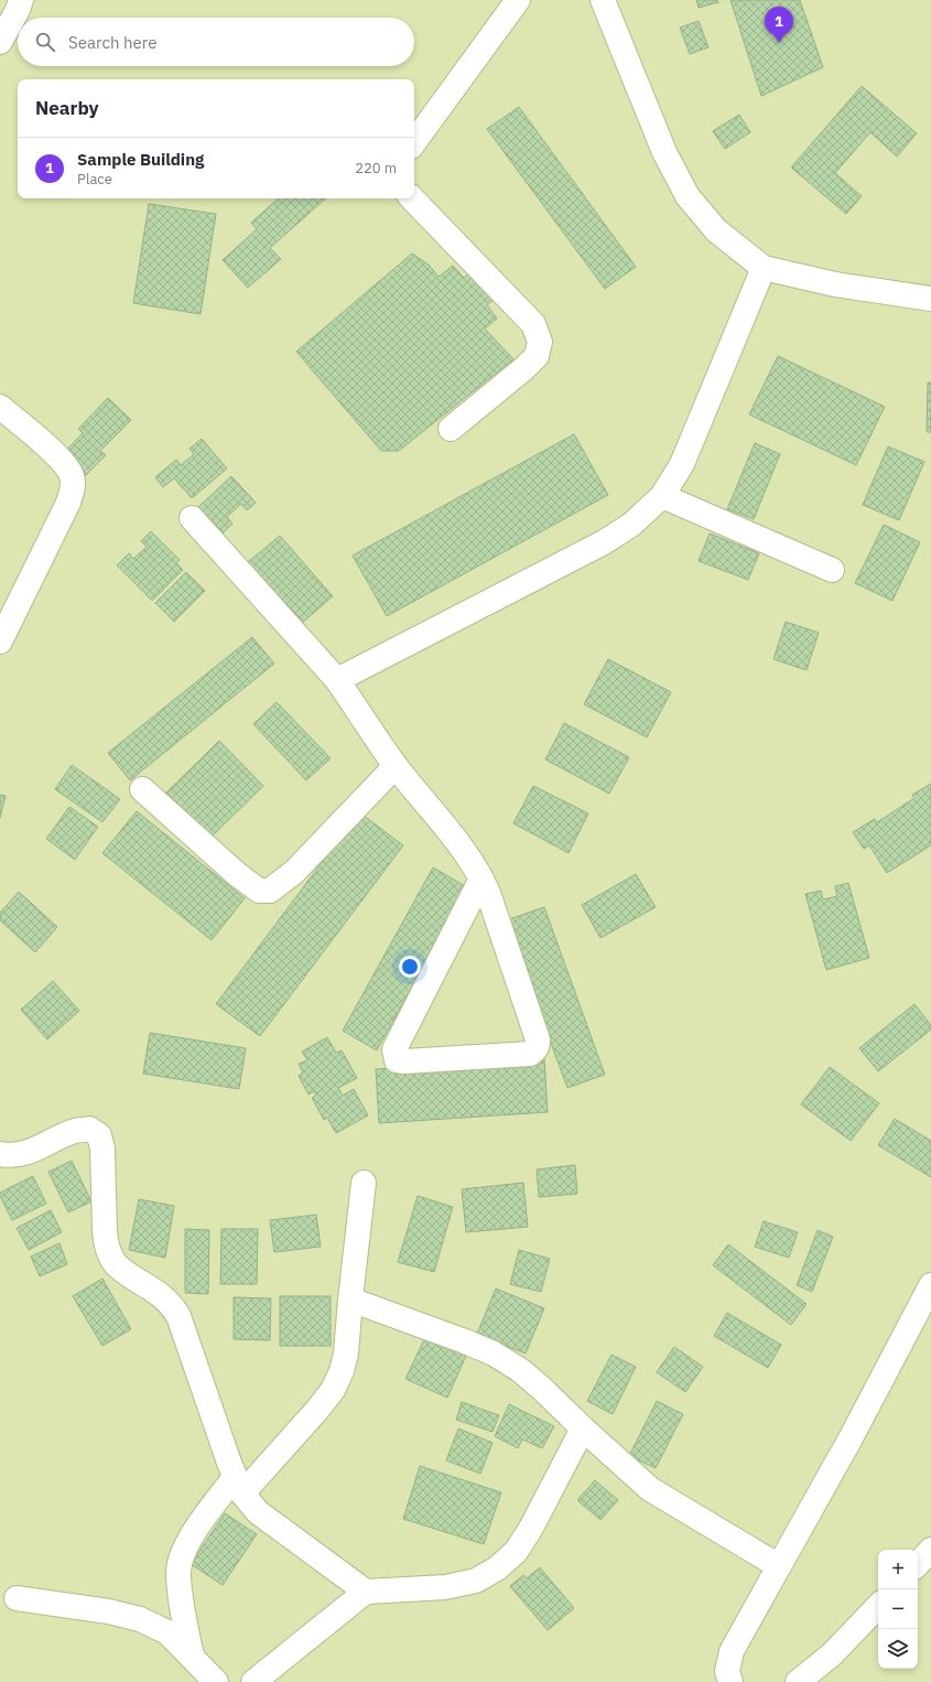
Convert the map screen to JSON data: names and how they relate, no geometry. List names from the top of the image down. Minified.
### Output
{"page":{"pins":"1","search":"Search here","heading":"Nearby","list":[{"mark":"1","name":"Sample Building","note":"Place","value":"220 m"}],"map_buttons":["+","−"]}}
